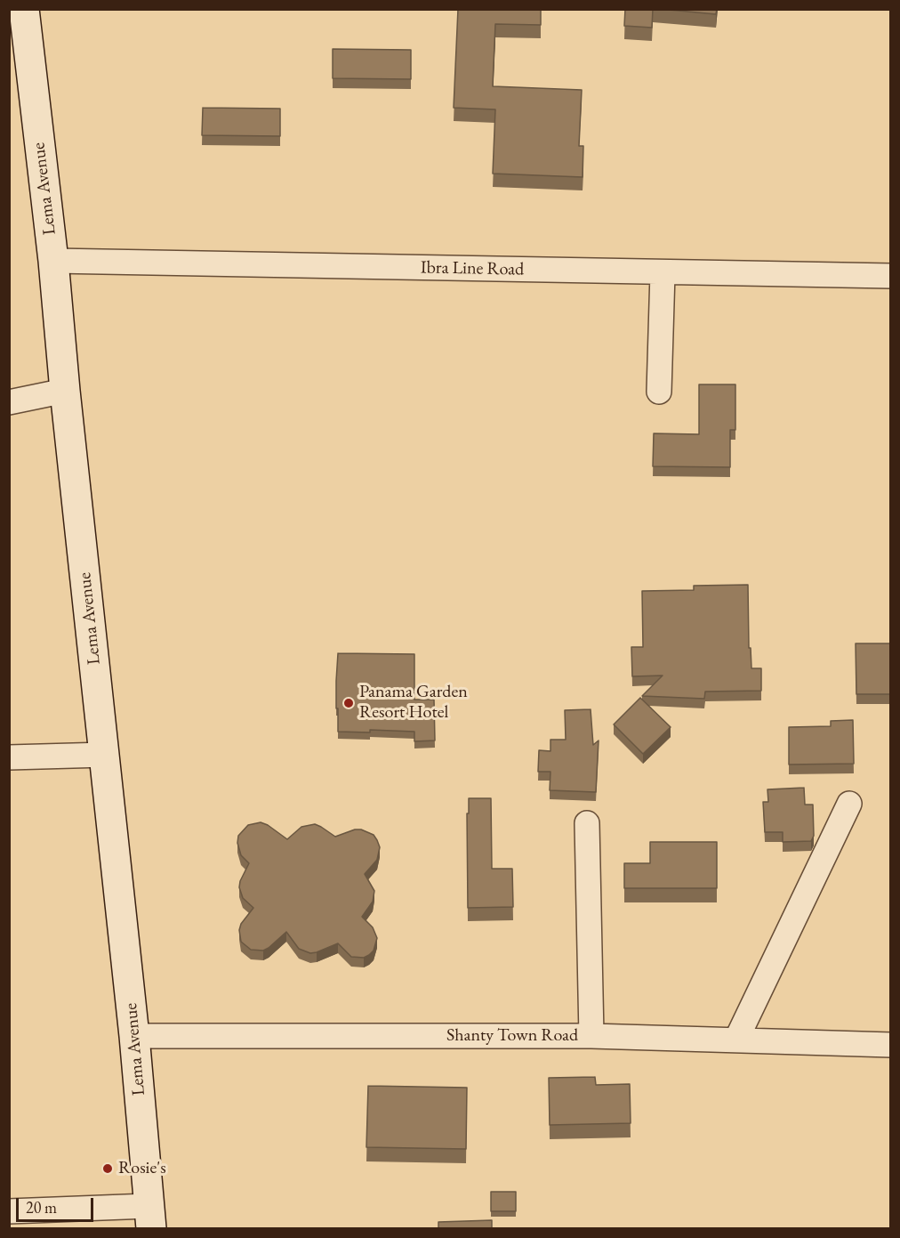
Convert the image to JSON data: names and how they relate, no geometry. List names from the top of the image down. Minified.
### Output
{"streets":{"main road":["Lema Avenue"],"street":["Ibra Line Road","Shanty Town Road"]},"crossings":[["Lema Avenue","Ibra Line Road"],["Lema Avenue","Shanty Town Road"]],"places":["Panama Garden Resort Hotel","Rosie's"],"scale_bar":"20 m"}
